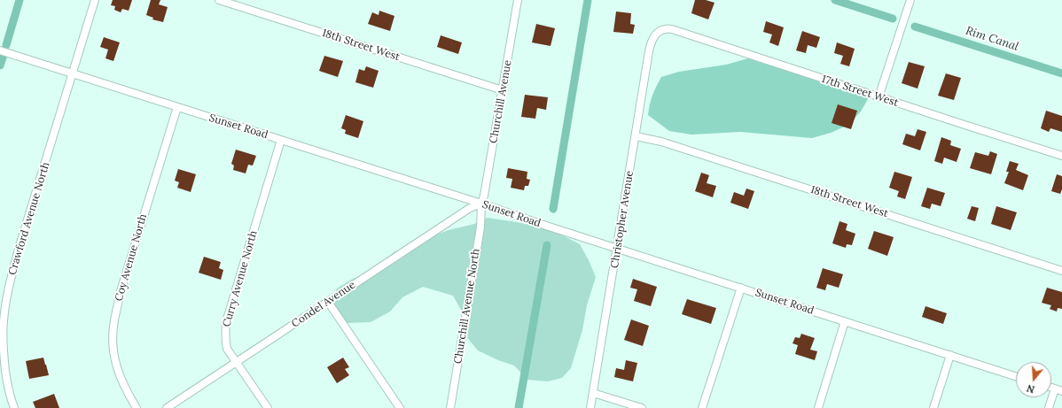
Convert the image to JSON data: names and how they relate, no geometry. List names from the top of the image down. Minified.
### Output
{"streets":{"street":["18th Street West","17th Street West","Churchill Avenue","Sunset Road","Crawford Avenue North","Christopher Avenue","Coy Avenue North","Curry Avenue North","Condel Avenue","Churchill Avenue North"]},"crossings":[["18th Street West","Churchill Avenue"],["18th Street West","Christopher Avenue"],["17th Street West","Christopher Avenue"],["Churchill Avenue","Sunset Road"],["Churchill Avenue","Condel Avenue"],["Churchill Avenue","Churchill Avenue North"],["Sunset Road","Crawford Avenue North"],["Sunset Road","Christopher Avenue"],["Sunset Road","Coy Avenue North"],["Sunset Road","Curry Avenue North"],["Sunset Road","Condel Avenue"],["Sunset Road","Churchill Avenue North"],["Curry Avenue North","Condel Avenue"],["Condel Avenue","Churchill Avenue North"]],"water":["Rim Canal"],"north":"bottom"}
